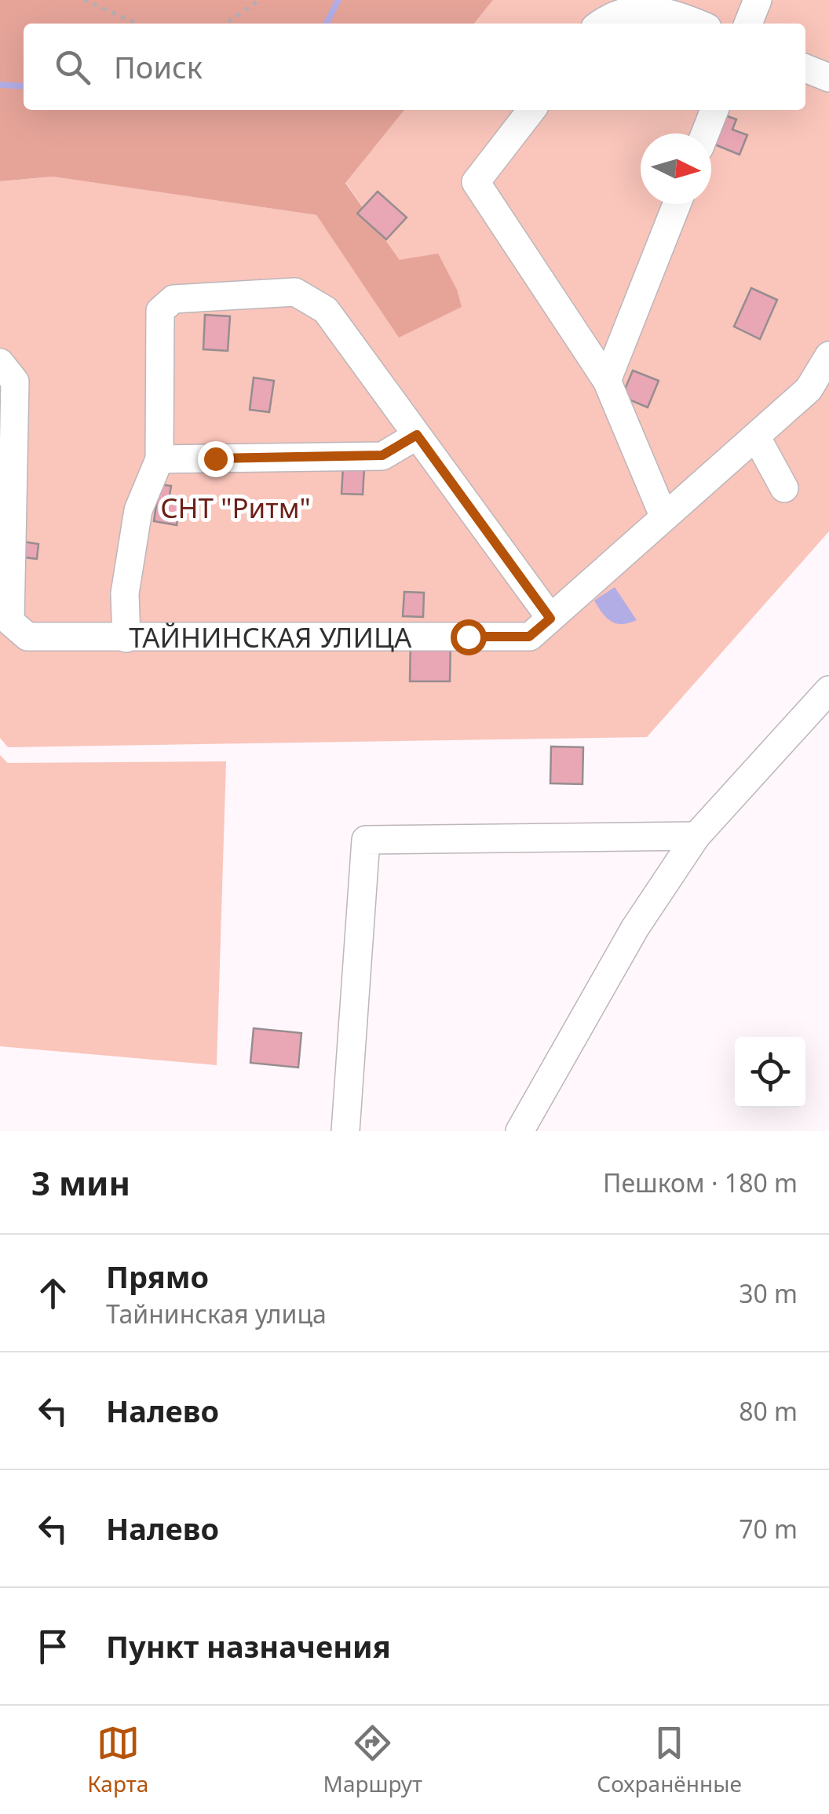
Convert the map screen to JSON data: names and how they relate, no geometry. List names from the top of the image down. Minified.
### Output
{"streets":{"street":["ТАЙНИНСКАЯ УЛИЦА"]},"parks":["СНТ \"Ритм\""],"north":"right","page":{"search":"Поиск","heading":["3 мин","Пешком · 180 m"],"list":[["Прямо","Тайнинская улица","30 m"],["Налево","80 m"],["Налево","70 m"],"Пункт назначения"],"nav":["Карта","Маршрут","Сохранённые"]}}
